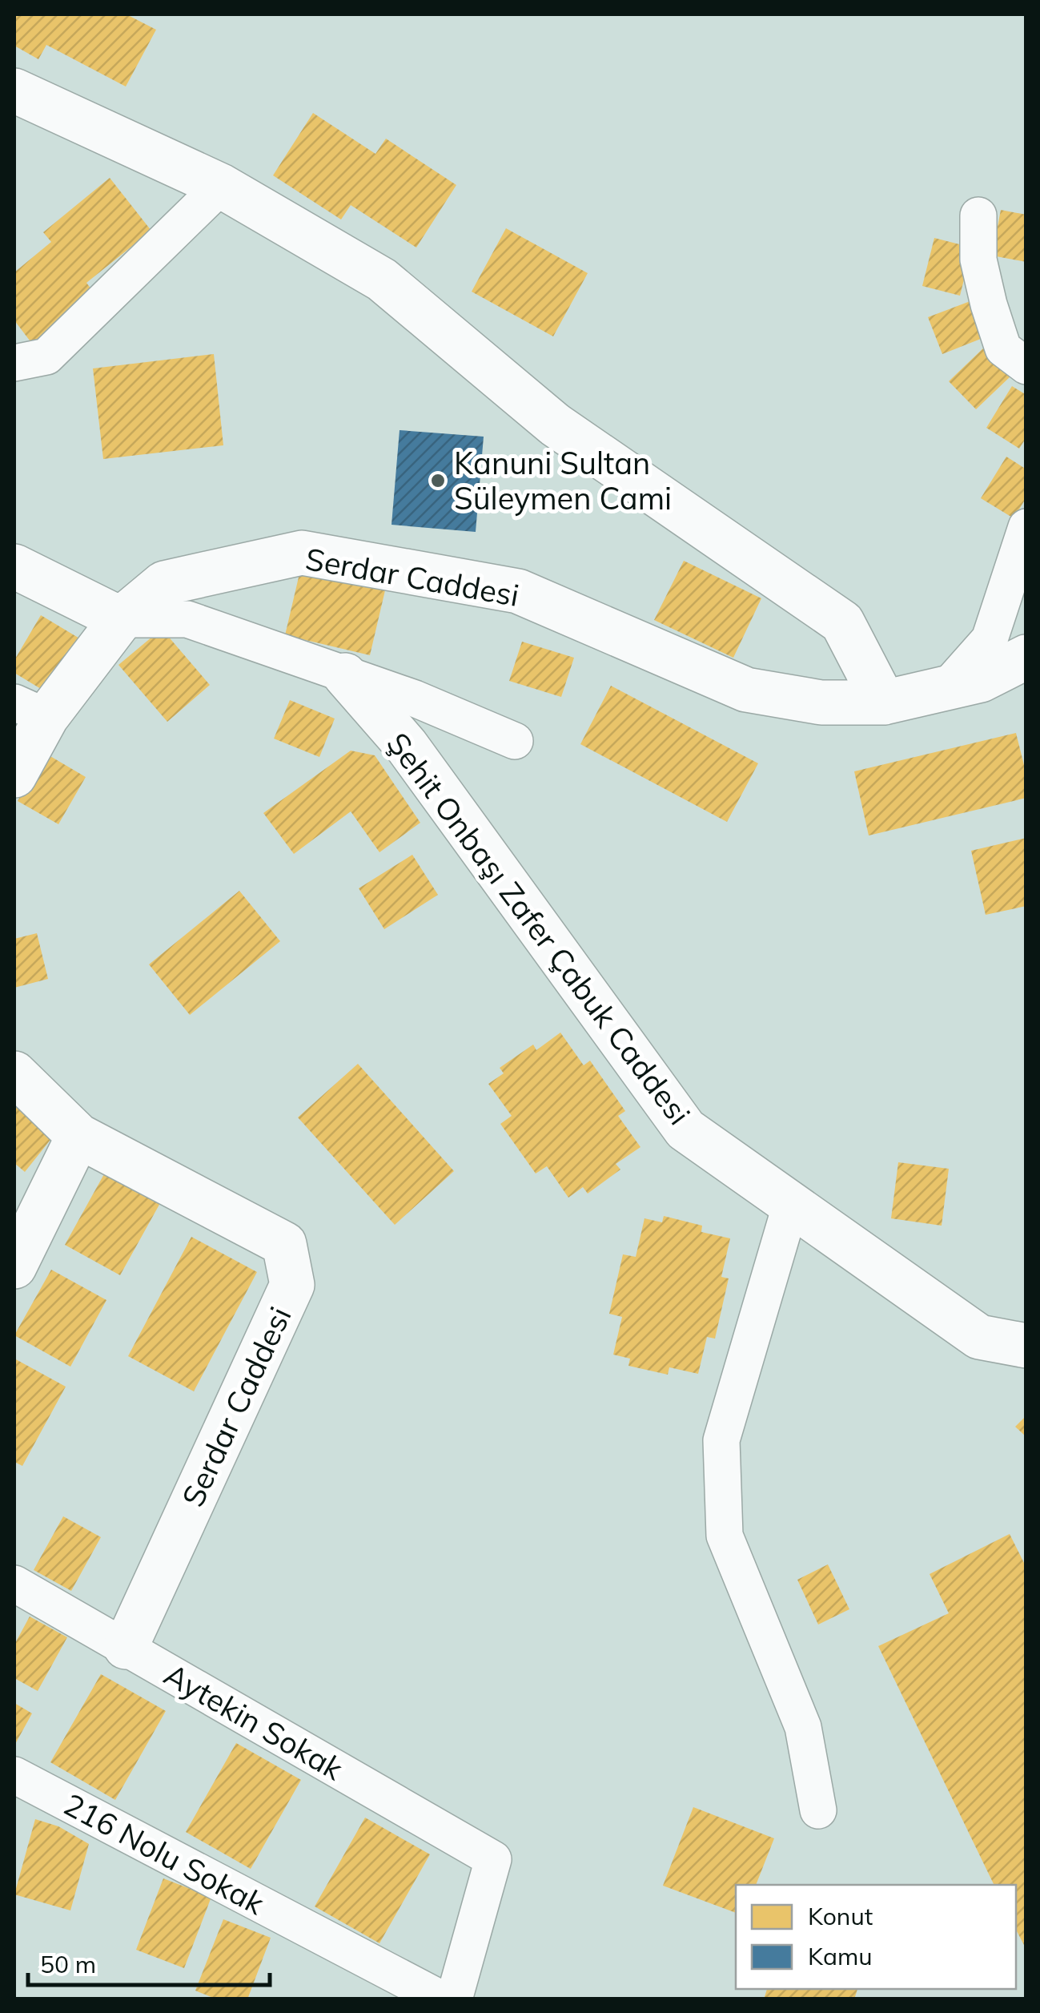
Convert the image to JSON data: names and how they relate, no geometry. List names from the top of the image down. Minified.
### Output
{"streets":{"street":["Serdar Caddesi","Şehit Onbaşı Zafer Çabuk Caddesi","Aytekin Sokak","216 Nolu Sokak"]},"crossings":[["Serdar Caddesi","Aytekin Sokak"]],"places":["Kanuni Sultan Süleymen Cami"],"legend":["Konut","Kamu"],"scale_bar":"50 m"}
